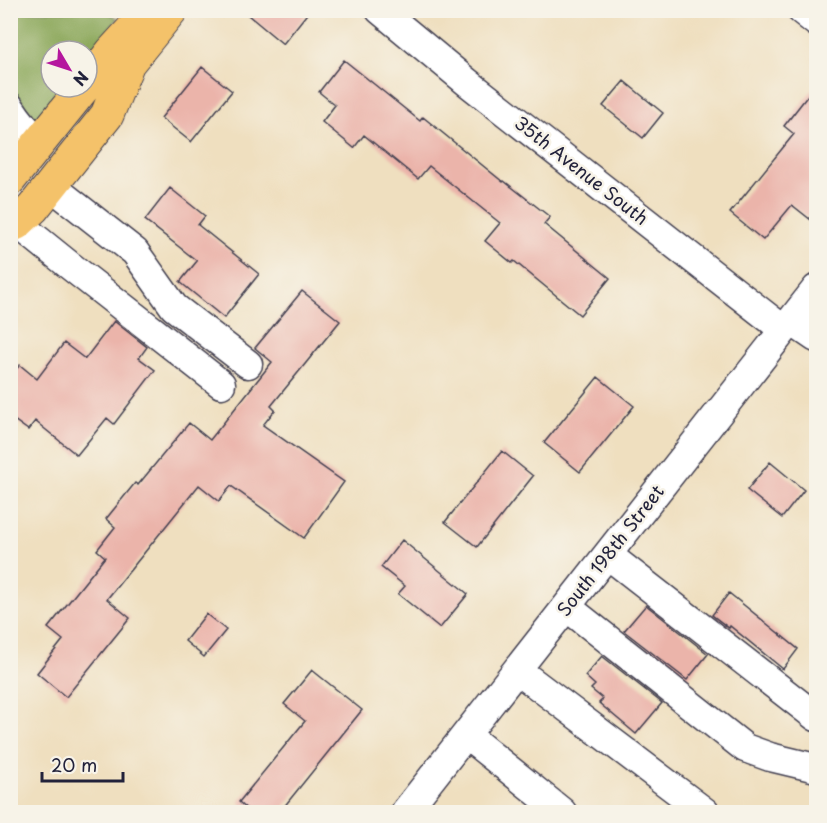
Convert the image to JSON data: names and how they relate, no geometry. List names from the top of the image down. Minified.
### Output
{"streets":{"street":["35th Avenue South","South 198th Street"]},"crossings":[["35th Avenue South","South 198th Street"]],"scale_bar":"20 m","north":"bottom right"}
